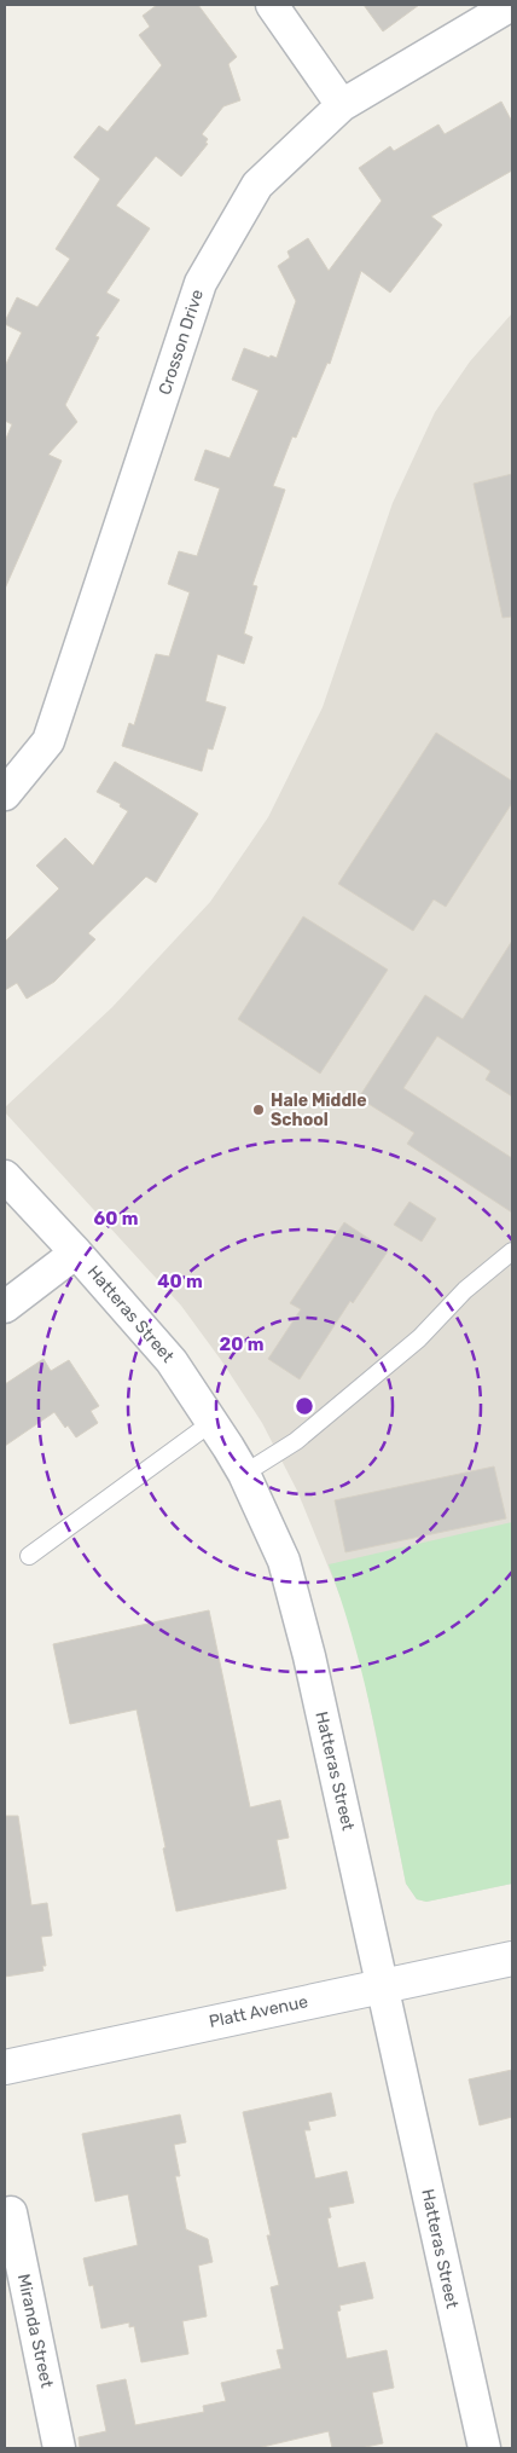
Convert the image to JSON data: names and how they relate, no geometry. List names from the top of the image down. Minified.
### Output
{"streets":{"main road":["Platt Avenue"],"street":["Crosson Drive","Hatteras Street","Miranda Street"]},"crossings":[["Hatteras Street","Platt Avenue"]],"places":["Hale Middle School"],"rings":["60 m","40 m","20 m"]}
